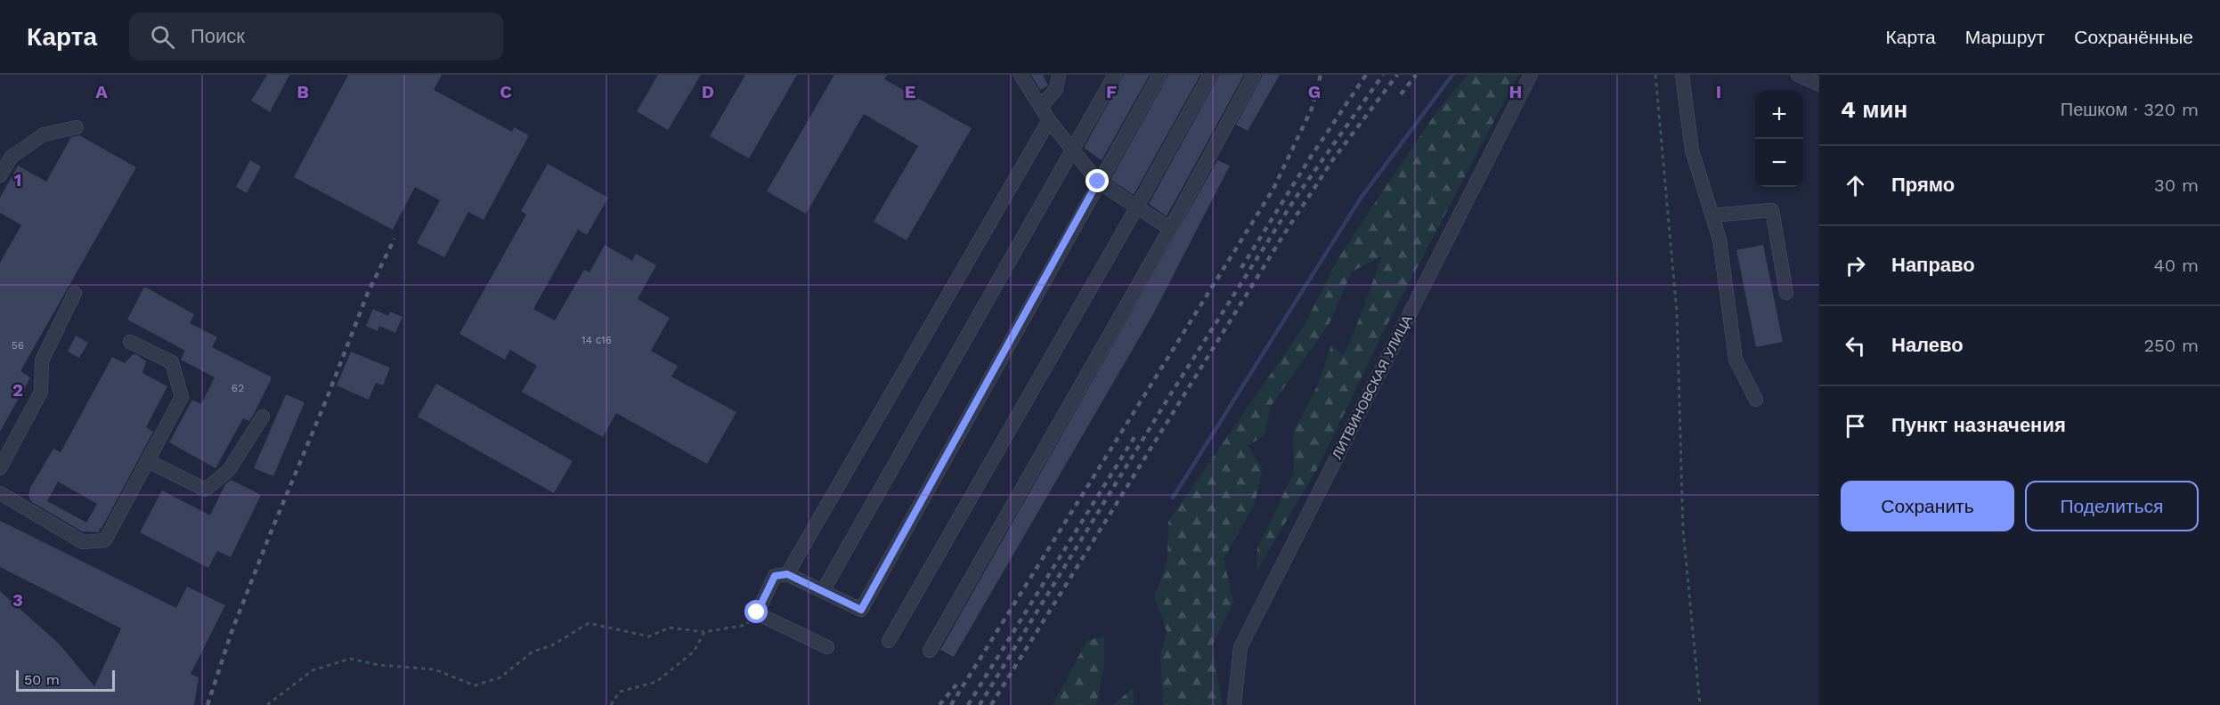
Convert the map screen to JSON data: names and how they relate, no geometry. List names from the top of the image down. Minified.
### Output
{"streets":{"street":["ЛИТВИНОВСКАЯ УЛИЦА"]},"house_numbers":["14 с16","56","62"],"scale_bar":"50 m","page":{"header":"Карта","search":"Поиск","nav":["Карта","Маршрут","Сохранённые"],"heading":["4 мин","Пешком · 320 m"],"map_buttons":["+","−"],"list":[["Прямо","30 m"],["Направо","40 m"],["Налево","250 m"],"Пункт назначения"],"buttons":["Сохранить","Поделиться"],"scale":"50 m"},"grid":{"columns":["A","B","C","D","E","F","G","H","I"],"rows":["1","2","3"]}}
